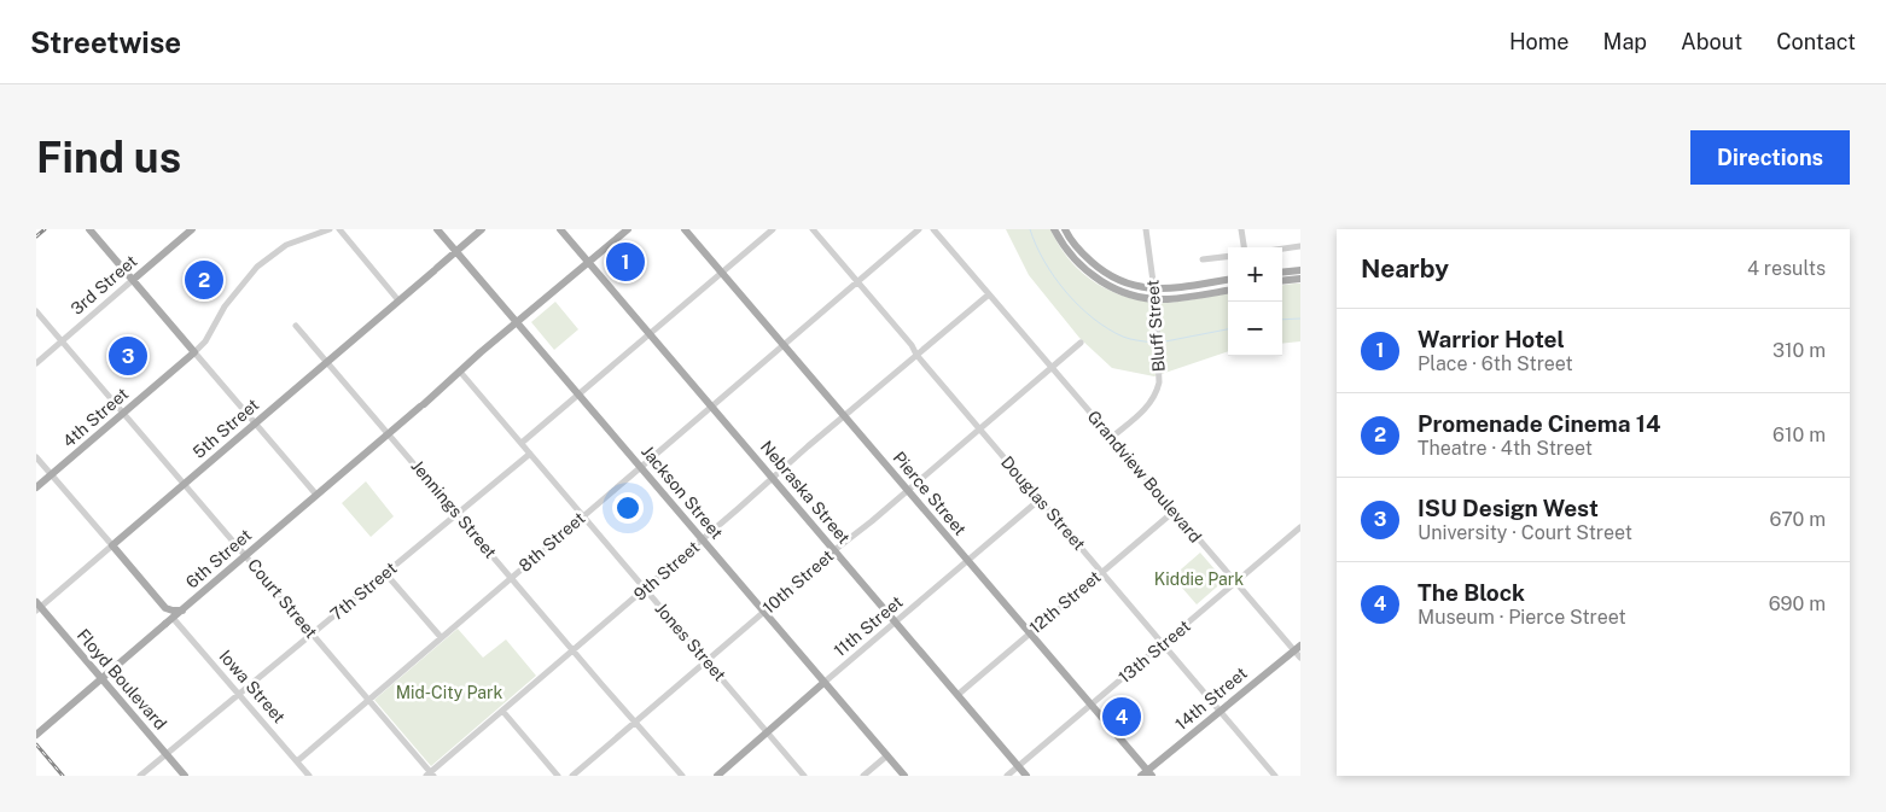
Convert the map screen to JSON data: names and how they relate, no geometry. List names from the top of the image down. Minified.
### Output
{"streets":{"main road":["3rd Street","4th Street","5th Street","Jackson Street","Nebraska Street","Pierce Street","6th Street","11th Street","Floyd Boulevard","14th Street"],"street":["Bluff Street","Grandview Boulevard","Douglas Street","Jennings Street","8th Street","9th Street","10th Street","7th Street","Court Street","12th Street","Jones Street","13th Street","Iowa Street"]},"crossings":[["3rd Street","Court Street"],["Bluff Street","Grandview Boulevard"],["4th Street","Court Street"],["5th Street","Jackson Street"],["5th Street","Jennings Street"],["5th Street","Court Street"],["5th Street","Floyd Boulevard"],["Grandview Boulevard","9th Street"],["Grandview Boulevard","10th Street"],["Grandview Boulevard","12th Street"],["Grandview Boulevard","13th Street"],["Grandview Boulevard","14th Street"],["Jackson Street","8th Street"],["Jackson Street","6th Street"],["Jackson Street","9th Street"],["Jackson Street","10th Street"],["Jackson Street","11th Street"],["Nebraska Street","8th Street"],["Nebraska Street","6th Street"],["Nebraska Street","9th Street"],["Nebraska Street","10th Street"],["Nebraska Street","12th Street"],["Nebraska Street","11th Street"],["Nebraska Street","13th Street"],["Pierce Street","8th Street"],["Pierce Street","9th Street"],["Pierce Street","10th Street"],["Pierce Street","12th Street"],["Pierce Street","11th Street"],["Pierce Street","13th Street"],["Pierce Street","14th Street"],["Douglas Street","8th Street"],["Douglas Street","9th Street"],["Douglas Street","10th Street"],["Douglas Street","12th Street"],["Douglas Street","11th Street"],["Douglas Street","13th Street"],["Douglas Street","14th Street"],["Jennings Street","8th Street"],["Jennings Street","6th Street"],["Jennings Street","9th Street"],["Jennings Street","10th Street"],["Jennings Street","7th Street"],["8th Street","Court Street"],["8th Street","Jones Street"],["8th Street","Iowa Street"],["6th Street","Court Street"],["6th Street","Jones Street"],["6th Street","Iowa Street"],["9th Street","Court Street"],["9th Street","Jones Street"],["10th Street","Jones Street"],["7th Street","Court Street"],["7th Street","Jones Street"],["7th Street","Floyd Boulevard"],["7th Street","Iowa Street"],["11th Street","Jones Street"]],"parks":["Kiddie Park","Mid-City Park"],"page":{"header":"Streetwise","nav":["Home","Map","About","Contact"],"buttons":"Directions","title":"Find us","heading":["Nearby","4 results"],"pins":["1","2","3","4"],"map_buttons":["+","−"],"list":[{"mark":"1","name":"Warrior Hotel","note":"Place · 6th Street","value":"310 m"},{"mark":"2","name":"Promenade Cinema 14","note":"Theatre · 4th Street","value":"610 m"},{"mark":"3","name":"ISU Design West","note":"University · Court Street","value":"670 m"},{"mark":"4","name":"The Block","note":"Museum · Pierce Street","value":"690 m"}]}}
